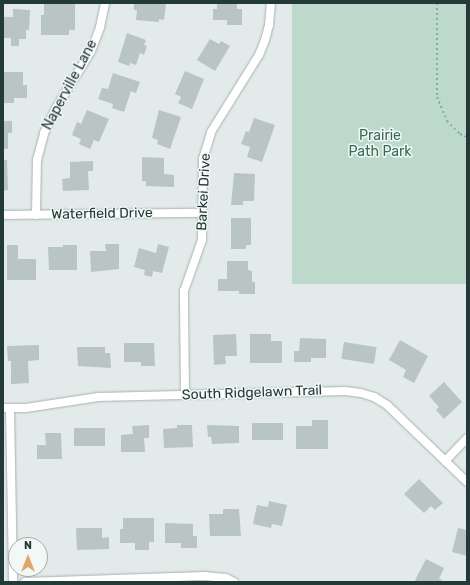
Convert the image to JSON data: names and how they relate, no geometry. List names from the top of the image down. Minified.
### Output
{"streets":{"street":["Naperville Lane","Barkei Drive","Waterfield Drive","South Ridgelawn Trail"]},"crossings":[["Naperville Lane","Waterfield Drive"],["Barkei Drive","Waterfield Drive"],["Barkei Drive","South Ridgelawn Trail"]],"parks":["Prairie Path Park"],"north":"top"}
